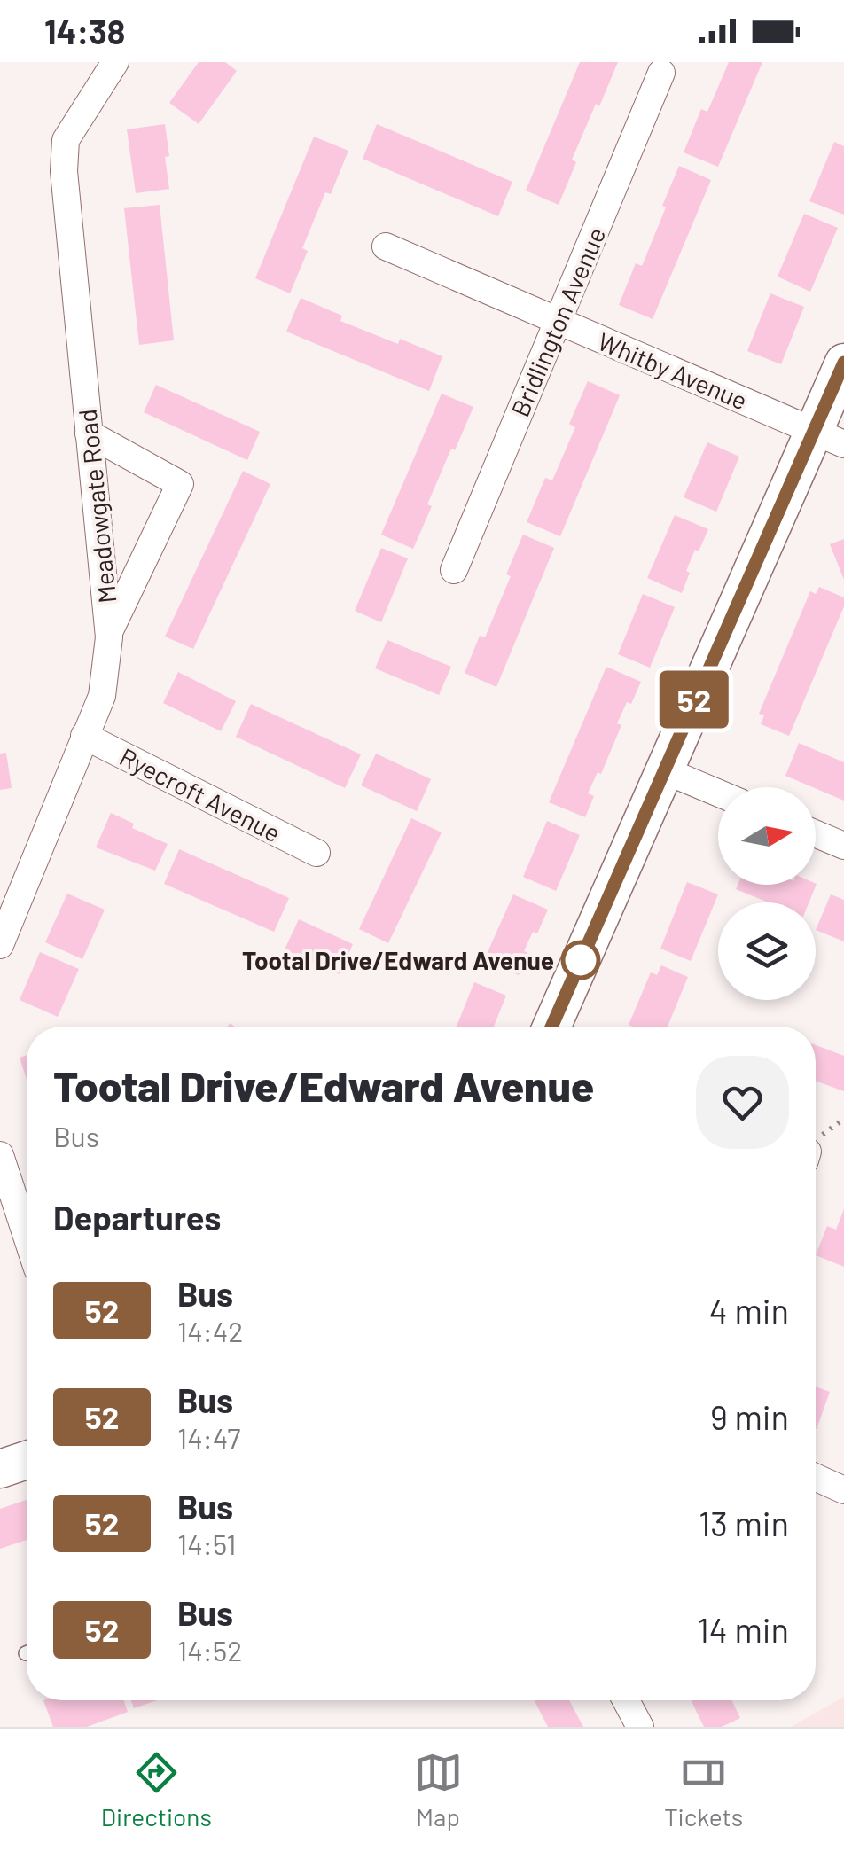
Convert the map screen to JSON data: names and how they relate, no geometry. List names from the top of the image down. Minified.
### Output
{"streets":{"street":["Bridlington Avenue","Whitby Avenue","Meadowgate Road","Ryecroft Avenue"]},"crossings":[["Bridlington Avenue","Whitby Avenue"],["Meadowgate Road","Ryecroft Avenue"]],"places":["Tootal Drive/Edward Avenue"],"lines":["bus line 52"],"north":"right","page":{"status":"14:38","on_map":"52","heading":[["Tootal Drive/Edward Avenue","Bus"],"Departures"],"list":[{"mark":"52","name":"Bus","note":"14:42","value":"4 min"},{"mark":"52","name":"Bus","note":"14:47","value":"9 min"},{"mark":"52","name":"Bus","note":"14:51","value":"13 min"},{"mark":"52","name":"Bus","note":"14:52","value":"14 min"}],"tabs":["Directions","Map","Tickets"]}}
